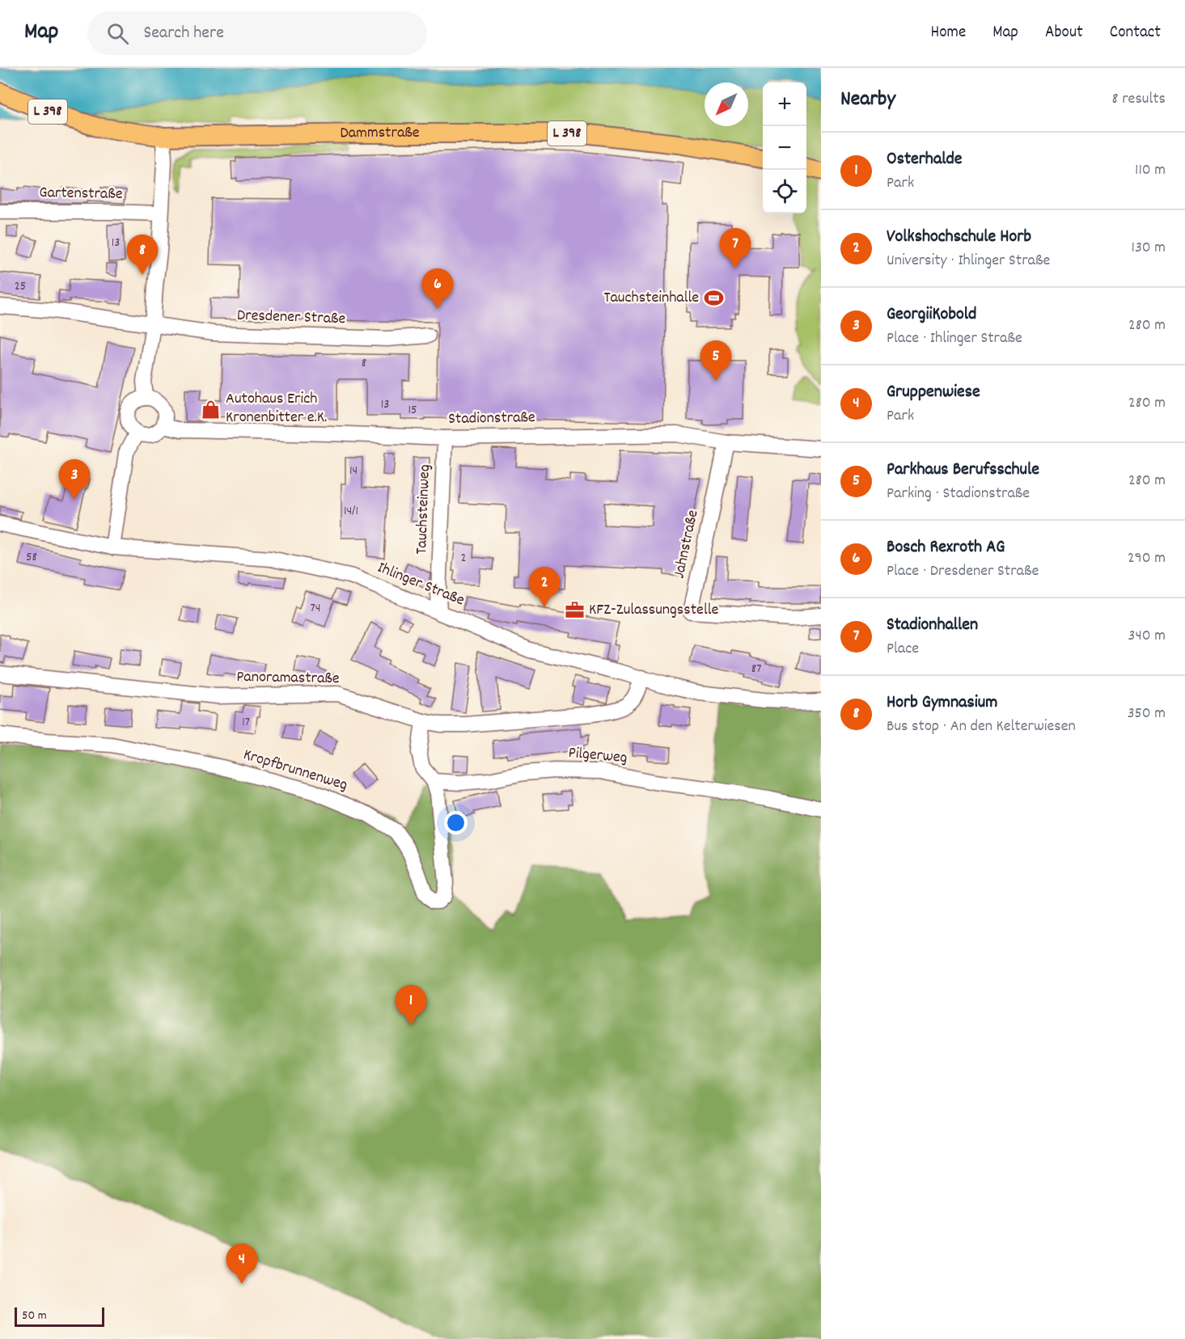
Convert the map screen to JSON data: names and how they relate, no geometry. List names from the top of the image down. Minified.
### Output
{"streets":{"main road":["L 398","Dammstraße"],"street":["Gartenstraße","Dresdener Straße","Stadionstraße","Tauchsteinweg","Jahnstraße","Ihlinger Straße","Panoramastraße","Pilgerweg","Kropfbrunnenweg"]},"crossings":[["Stadionstraße","Tauchsteinweg"],["Stadionstraße","Jahnstraße"],["Tauchsteinweg","Ihlinger Straße"],["Ihlinger Straße","Panoramastraße"],["Pilgerweg","Kropfbrunnenweg"]],"places":{"sports":["Tauchsteinhalle"],"shop":["Autohaus Erich Kronenbitter e.K."],"office":["KFZ-Zulassungsstelle"]},"house_numbers":["13","25","8","13","15","14","14/1","58","2","74","87","17"],"scale_bar":"50 m","north":"bottom left","page":{"header":"Map","search":"Search here","nav":["Home","Map","About","Contact"],"heading":["Nearby","8 results"],"map_buttons":["+","−"],"list":[{"mark":"1","name":"Osterhalde","note":"Park","value":"110 m"},{"mark":"2","name":"Volkshochschule Horb","note":"University · Ihlinger Straße","value":"130 m"},{"mark":"3","name":"GeorgiiKobold","note":"Place · Ihlinger Straße","value":"280 m"},{"mark":"4","name":"Gruppenwiese","note":"Park","value":"280 m"},{"mark":"5","name":"Parkhaus Berufsschule","note":"Parking · Stadionstraße","value":"280 m"},{"mark":"6","name":"Bosch Rexroth AG","note":"Place · Dresdener Straße","value":"290 m"},{"mark":"7","name":"Stadionhallen","note":"Place","value":"340 m"},{"mark":"8","name":"Horb Gymnasium","note":"Bus stop · An den Kelterwiesen","value":"350 m"}],"pins":["7","8","6","5","3","2","1","4"],"scale":"50 m"}}
